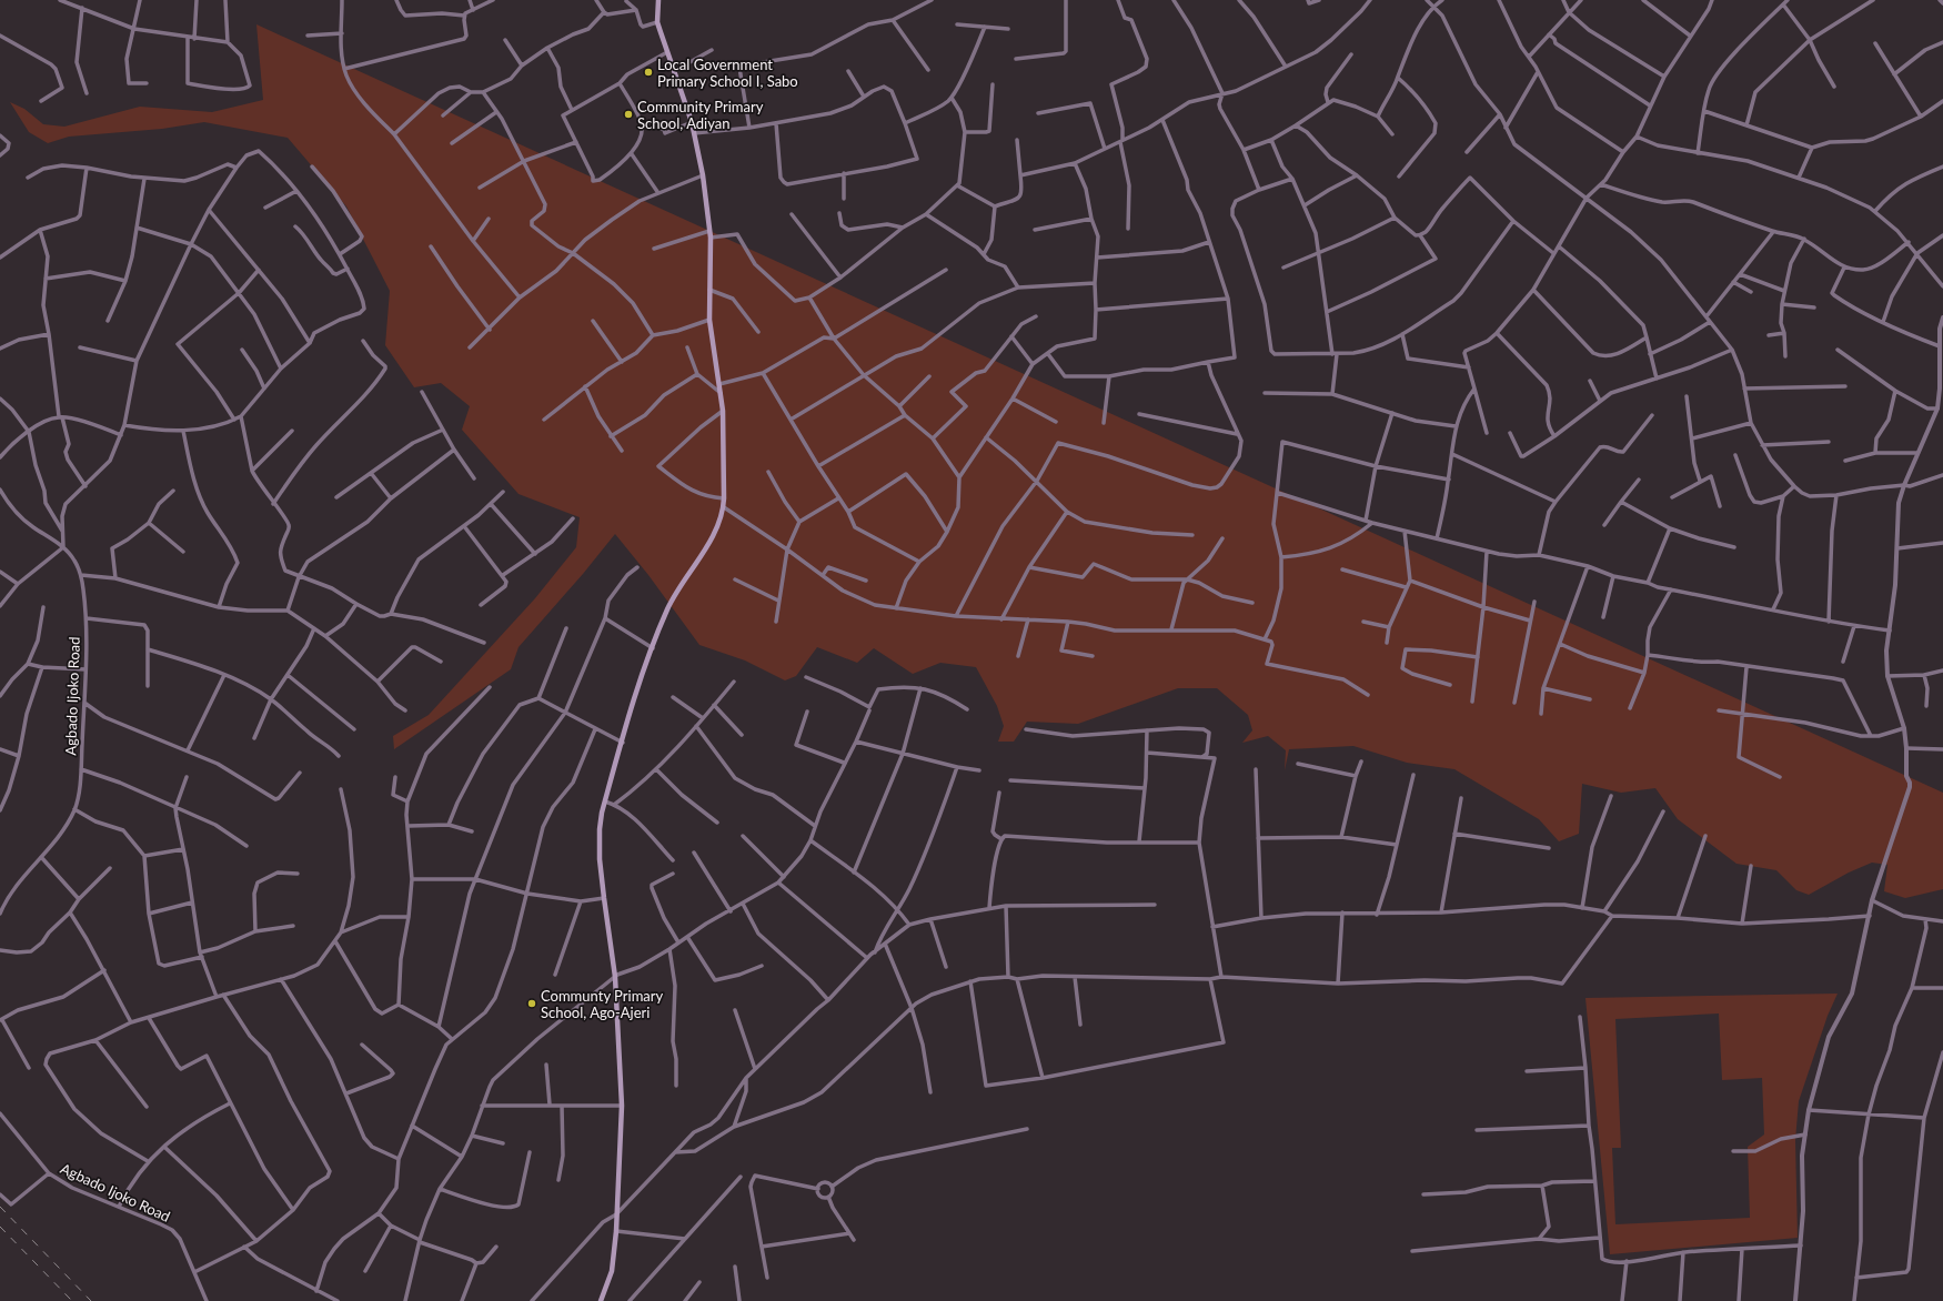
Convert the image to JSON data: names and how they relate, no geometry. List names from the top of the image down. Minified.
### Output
{"streets":{"street":["Agbado Ijoko Road"]},"places":["Local Government Primary School I, Sabo","Community Primary School, Adiyan","Communty Primary School, Ago-Ajeri"]}
